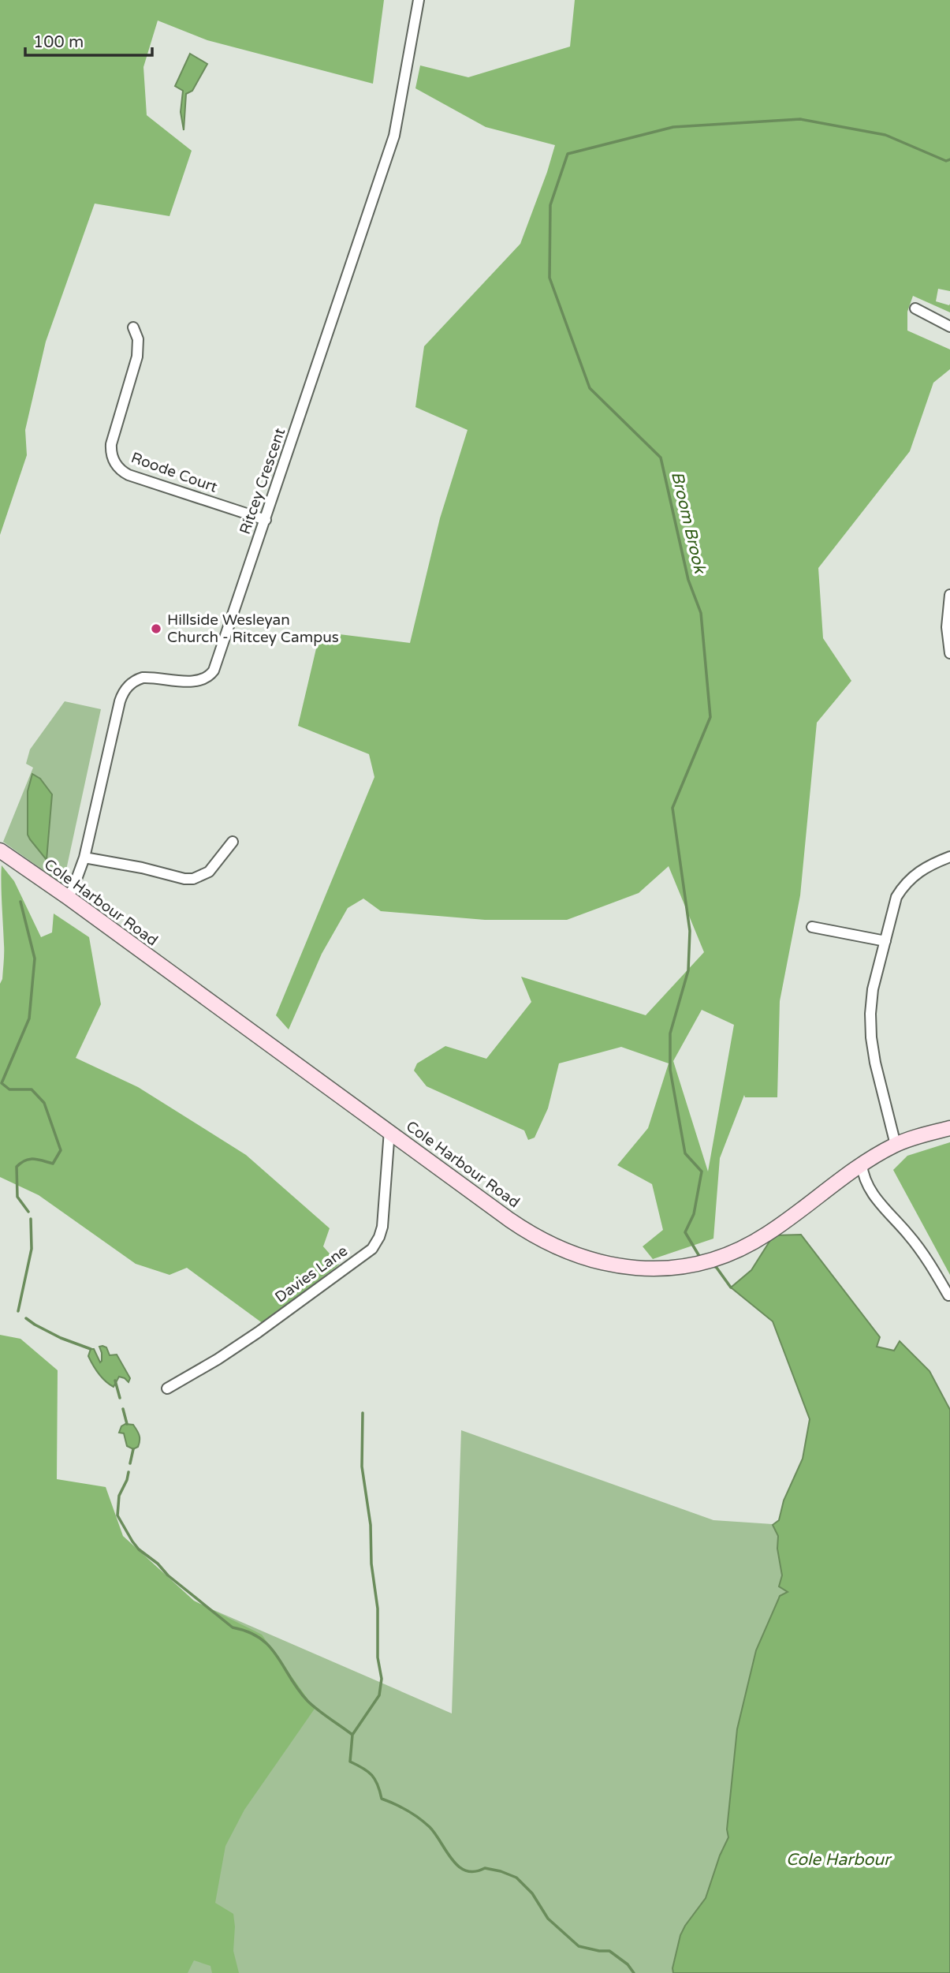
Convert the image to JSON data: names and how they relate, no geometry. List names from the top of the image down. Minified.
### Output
{"streets":{"main road":["Cole Harbour Road"],"street":["Roode Court","Ritcey Crescent","Davies Lane"]},"crossings":[["Roode Court","Ritcey Crescent"],["Ritcey Crescent","Cole Harbour Road"],["Cole Harbour Road","Davies Lane"]],"water":["Broom Brook","Cole Harbour"],"places":["Hillside Wesleyan Church - Ritcey Campus"],"scale_bar":"100 m"}
